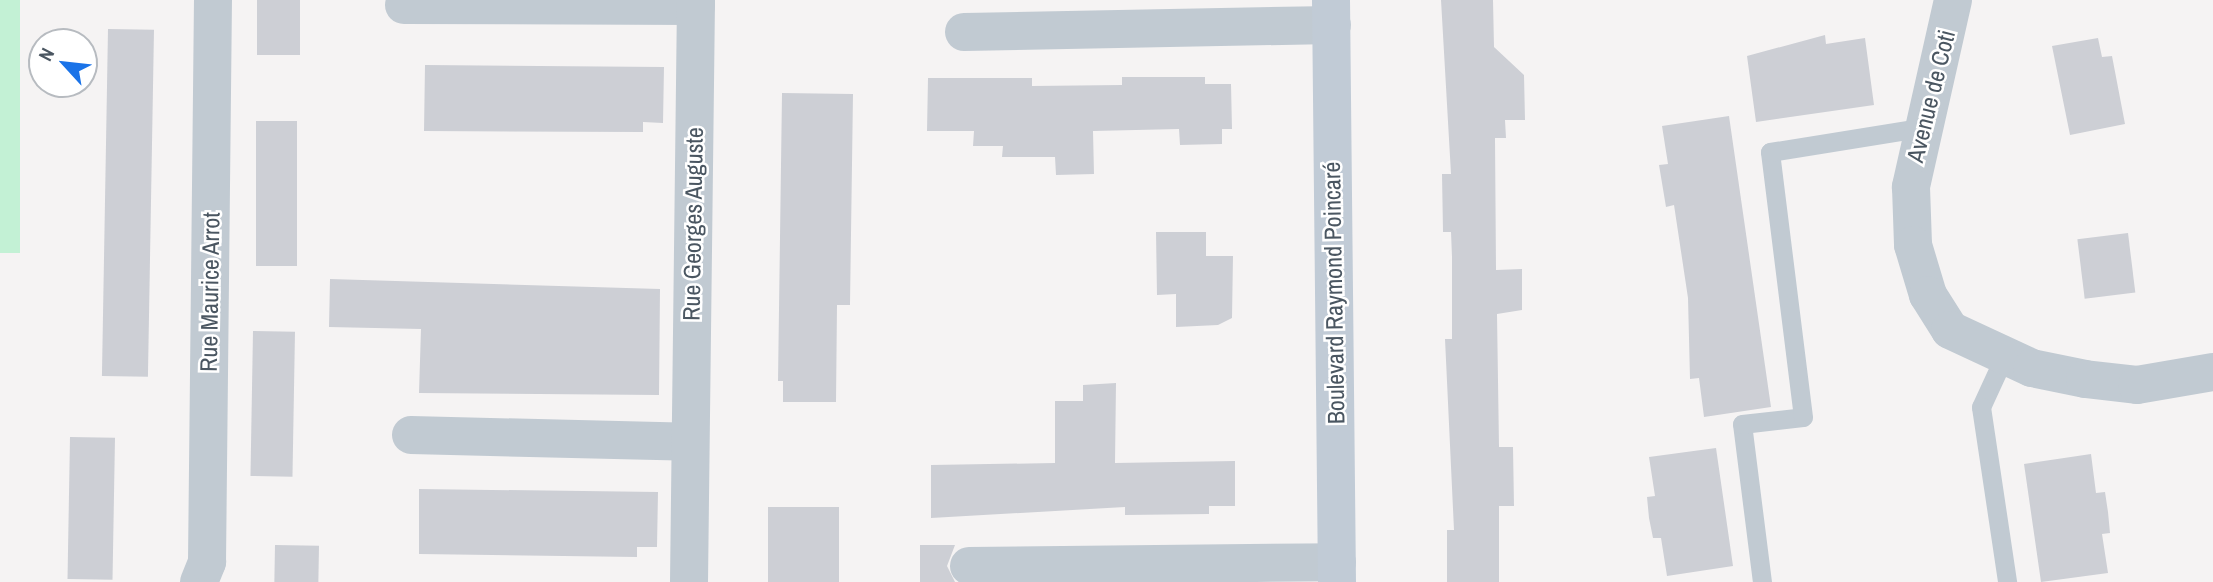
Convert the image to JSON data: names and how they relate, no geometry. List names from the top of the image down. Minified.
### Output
{"streets":{"main road":["Boulevard Raymond Poincaré"],"street":["Avenue de Coti","Rue Georges Auguste","Rue Maurice Arrot"]},"north":"top left"}
